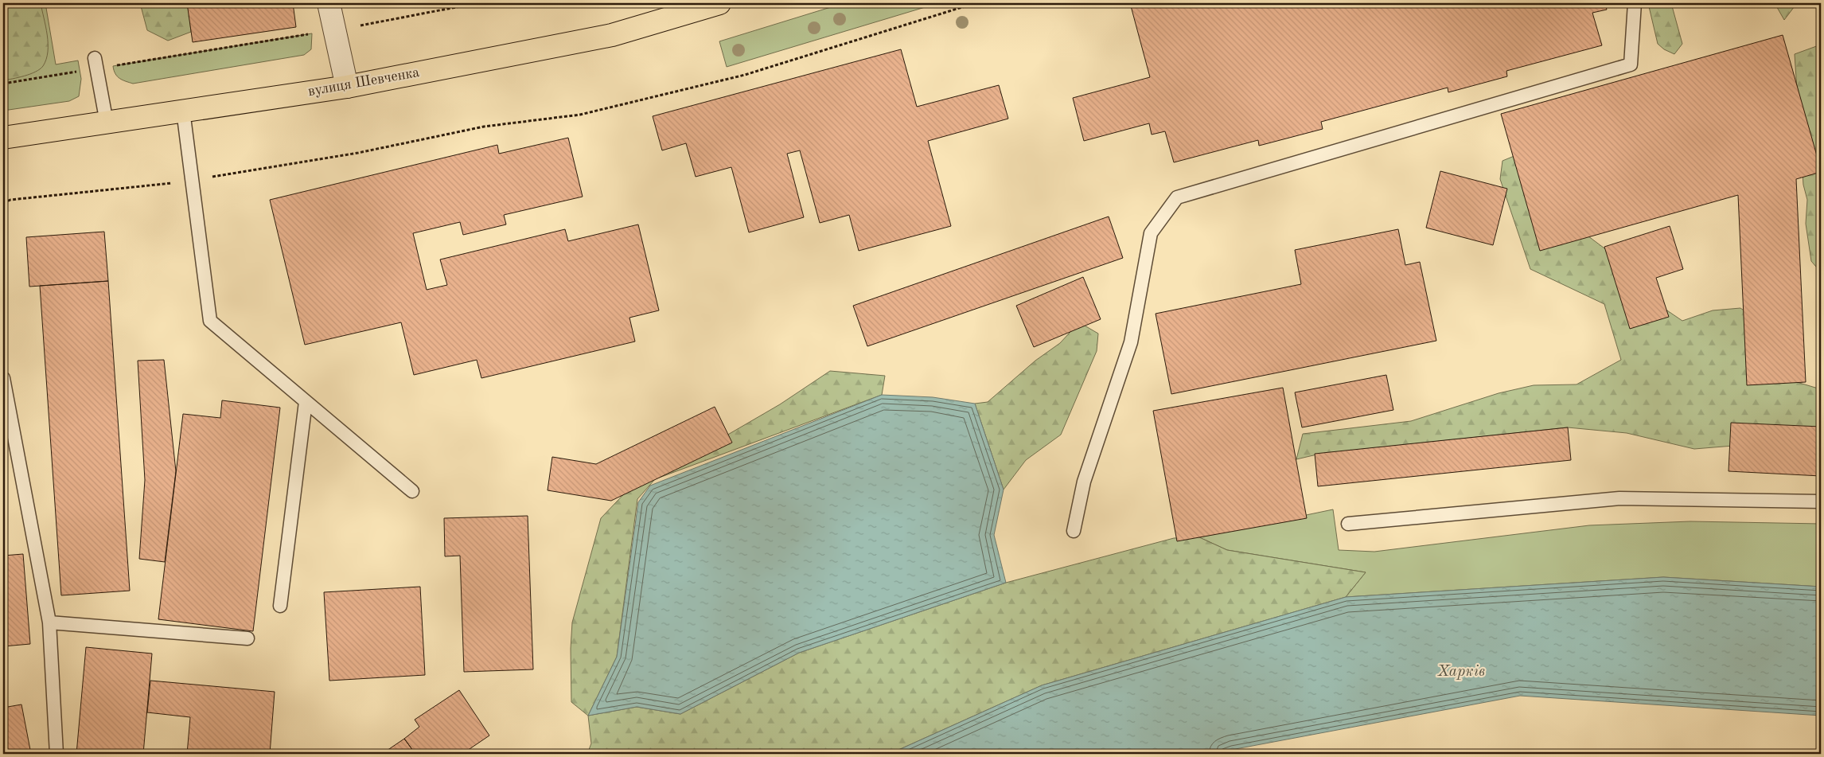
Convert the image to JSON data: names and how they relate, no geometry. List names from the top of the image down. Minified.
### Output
{"streets":{"main road":["вулиця Шевченка"]},"water":["Харків"]}
